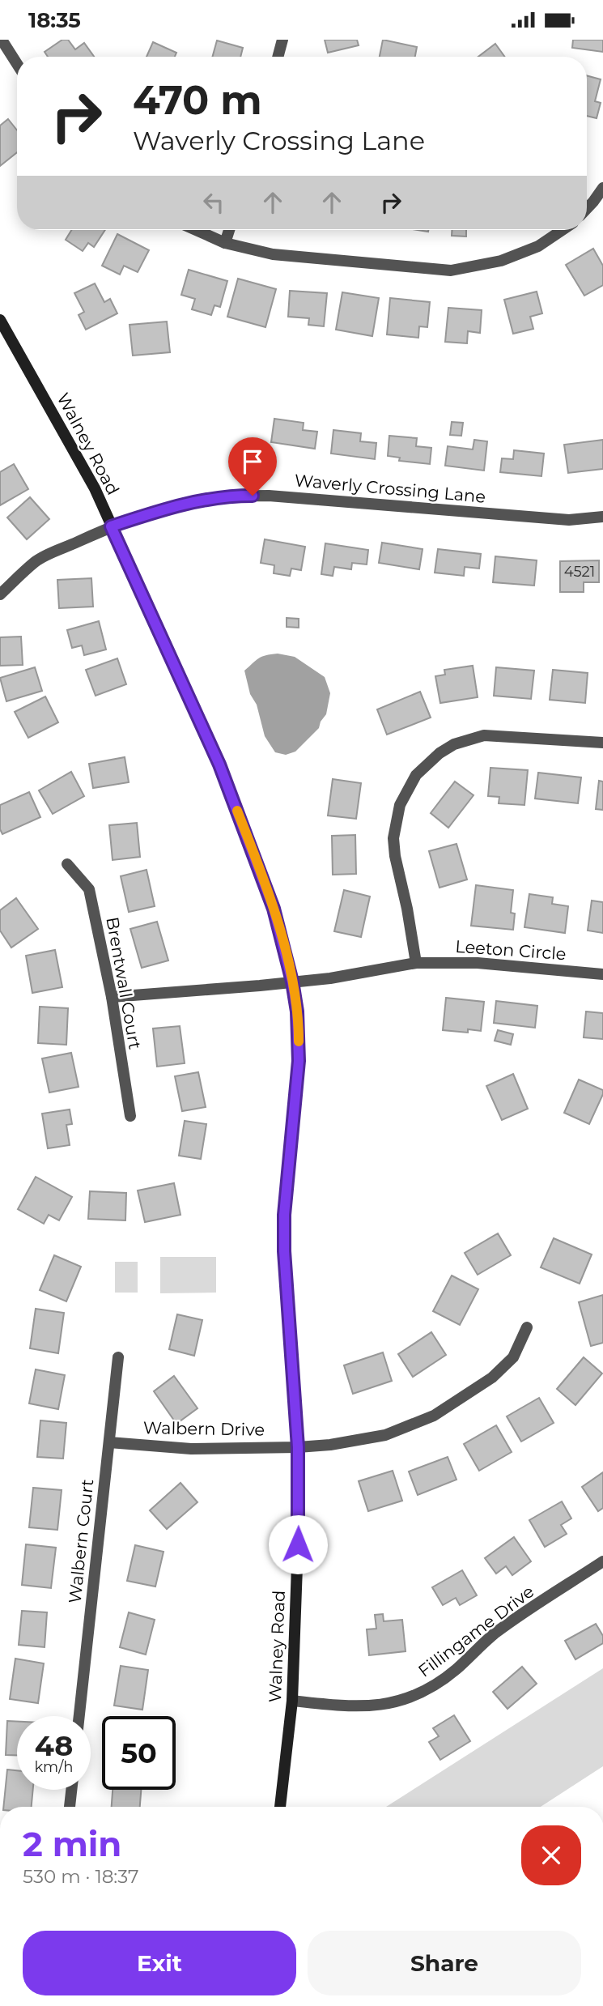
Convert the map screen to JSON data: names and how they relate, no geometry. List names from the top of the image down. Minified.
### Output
{"streets":{"main road":["Walney Road"],"street":["Waverly Crossing Lane","Leeton Circle","Brentwall Court","Walbern Drive","Walbern Court","Fillingame Drive"]},"crossings":[["Walney Road","Waverly Crossing Lane"],["Walney Road","Leeton Circle"],["Walney Road","Walbern Drive"],["Walney Road","Fillingame Drive"],["Leeton Circle","Brentwall Court"],["Walbern Drive","Walbern Court"]],"house_numbers":["4521"],"page":{"status":"18:35","turn":["470 m","Waverly Crossing Lane"],"speed":"48 km/h","limit":"50","heading":["2 min","530 m · 18:37"],"buttons":["Exit","Share"]}}
